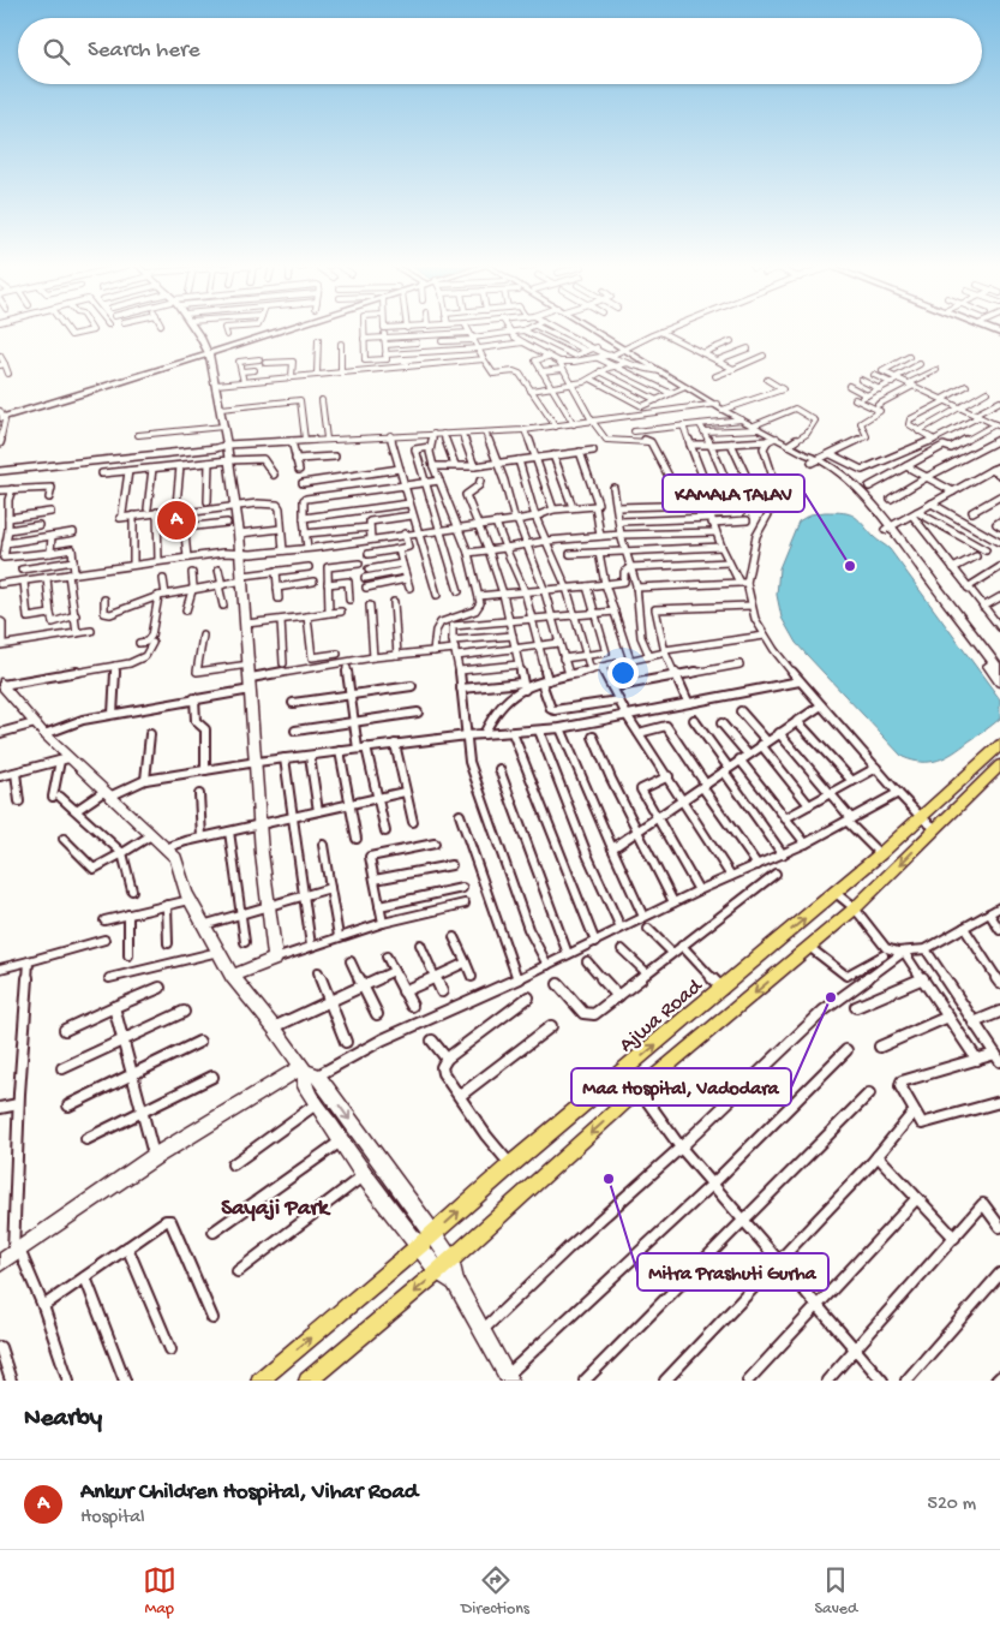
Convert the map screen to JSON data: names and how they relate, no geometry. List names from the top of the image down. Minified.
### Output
{"streets":{"main road":["Ajwa Road"]},"districts":["Sayaji Park"],"places":["KAMALA TALAV","Maa Hospital, Vadodara","Mitra Prashuti Gurha"],"page":{"search":"Search here","pins":"A","heading":"Nearby","list":[{"mark":"A","name":"Ankur Children Hospital, Vihar Road","note":"Hospital","value":"520 m"}],"nav":["Map","Directions","Saved"]}}
